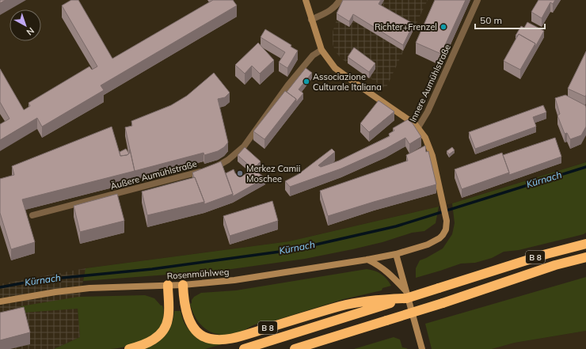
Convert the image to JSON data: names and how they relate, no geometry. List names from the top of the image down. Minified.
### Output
{"streets":{"highway":["B 8"],"street":["Innere Aumühlstraße","Äußere Aumühlstraße","Rosenmühlweg"]},"crossings":[["Innere Aumühlstraße","Rosenmühlweg"],["B 8","Rosenmühlweg"]],"water":["Kürnach"],"places":["Richter+Frenzel","Associazione Culturale Italiana","Merkez Camii Moschee"],"scale_bar":"50 m","north":"bottom right"}
